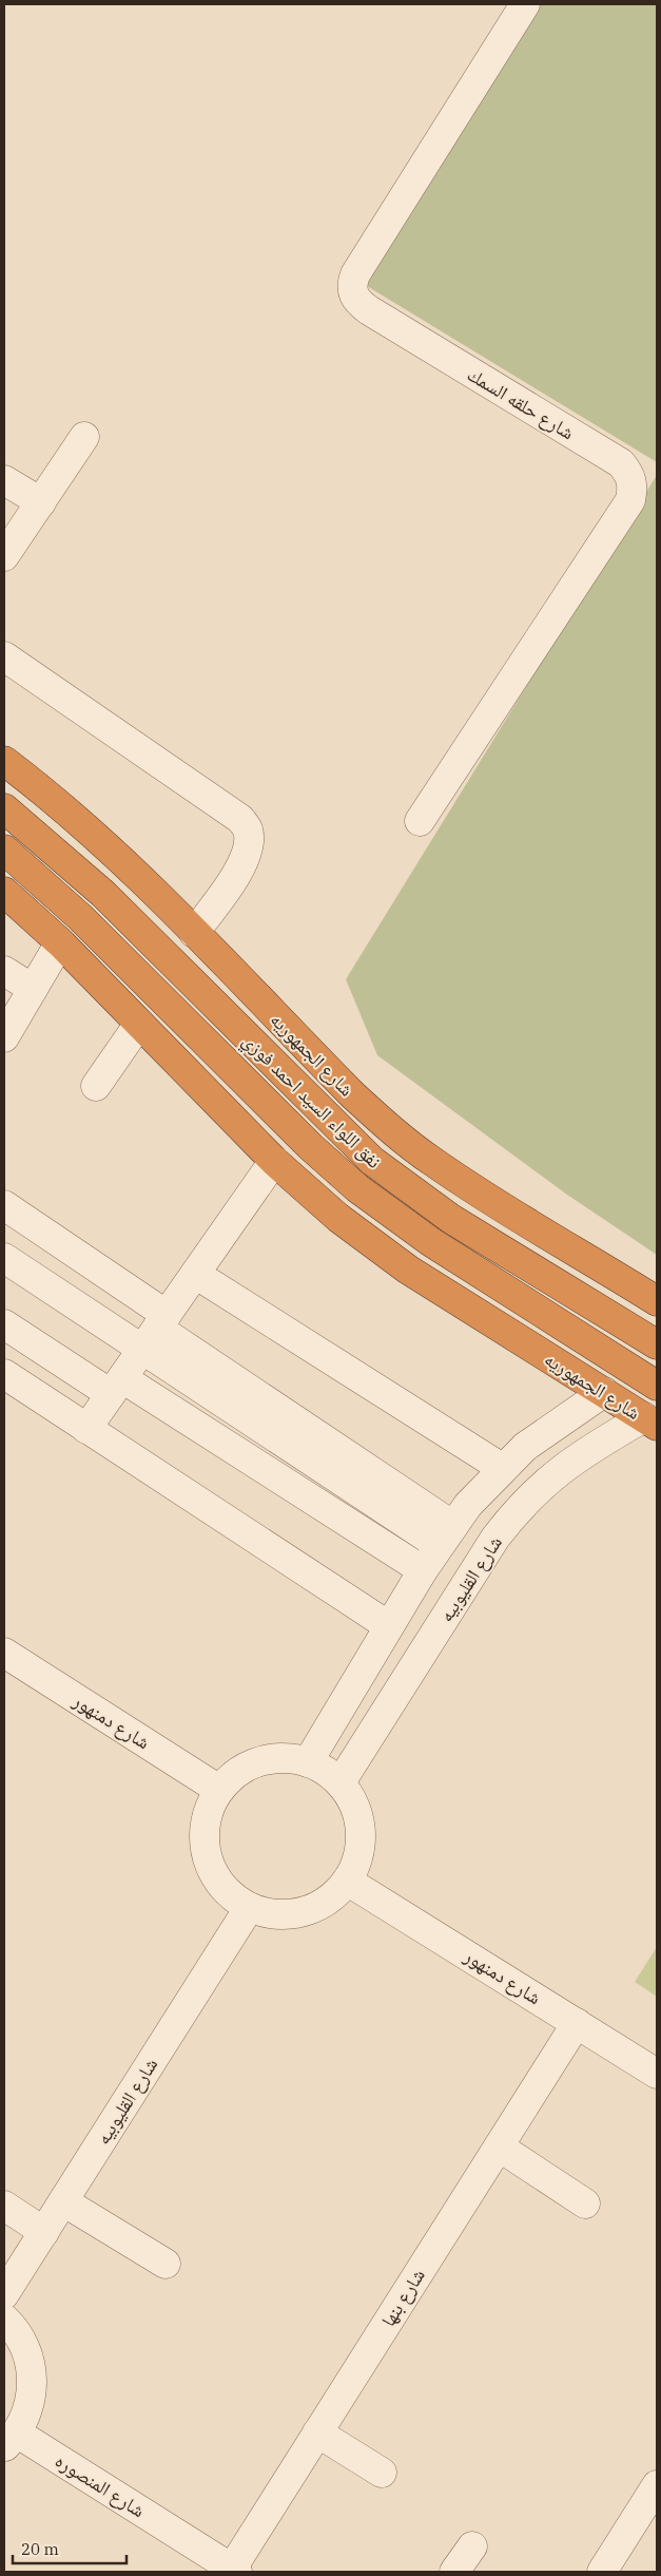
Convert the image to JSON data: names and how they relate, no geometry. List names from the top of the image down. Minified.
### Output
{"streets":{"highway":["شارع الجمهوريه","نفق اللواء السيد احمد فوزي"],"street":["شارع حلقه السمك","شارع القليوبيه","شارع دمنهور","شارع بنها","شارع المنصوره"]},"crossings":[["شارع الجمهوريه","شارع القليوبيه"],["شارع القليوبيه","شارع دمنهور"],["شارع دمنهور","شارع بنها"],["شارع بنها","شارع المنصوره"]],"scale_bar":"20 m"}
